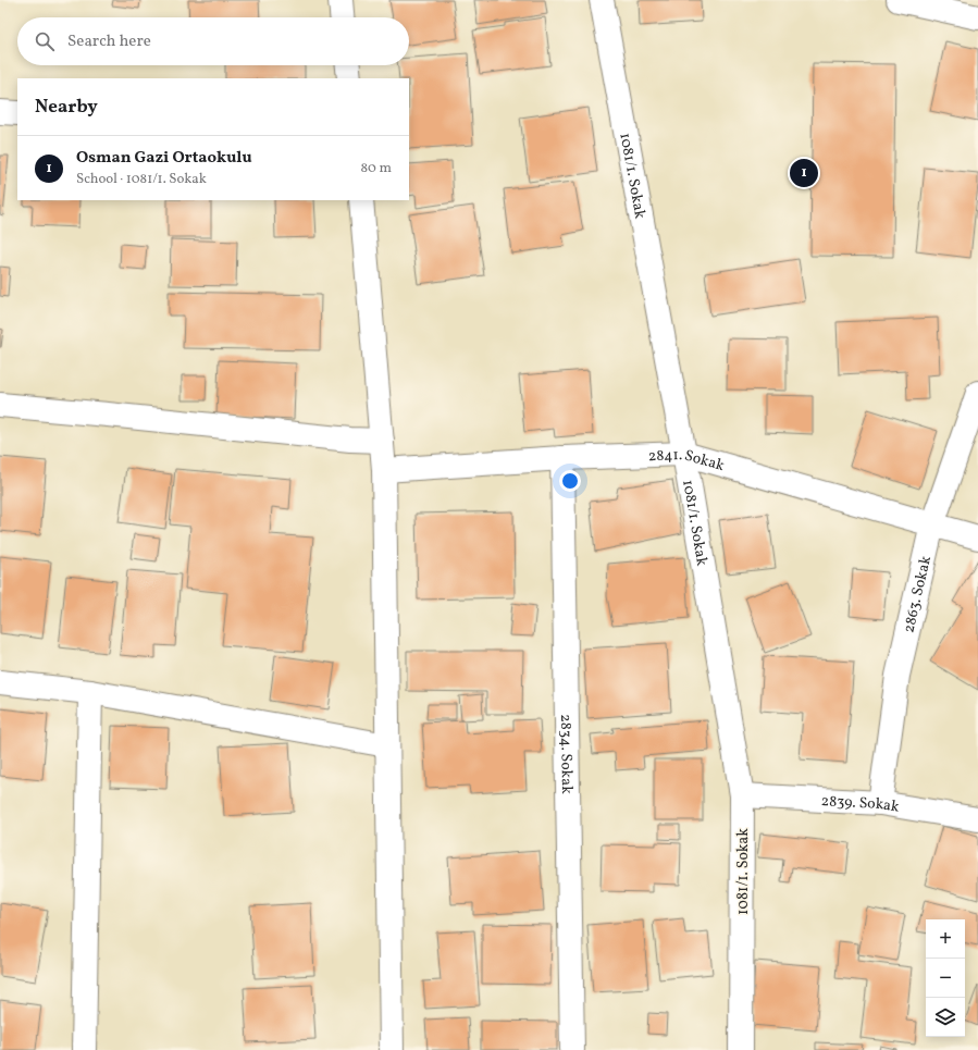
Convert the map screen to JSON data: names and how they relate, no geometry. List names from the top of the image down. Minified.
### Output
{"streets":{"street":["1081/1. Sokak","2841. Sokak","2863. Sokak","2834. Sokak","2839. Sokak"]},"crossings":[["1081/1. Sokak","2841. Sokak"],["1081/1. Sokak","2839. Sokak"],["2841. Sokak","2863. Sokak"],["2841. Sokak","2834. Sokak"],["2863. Sokak","2839. Sokak"]],"page":{"search":"Search here","heading":"Nearby","list":[{"mark":"1","name":"Osman Gazi Ortaokulu","note":"School · 1081/1. Sokak","value":"80 m"}],"pins":"1","map_buttons":["+","−"]}}
